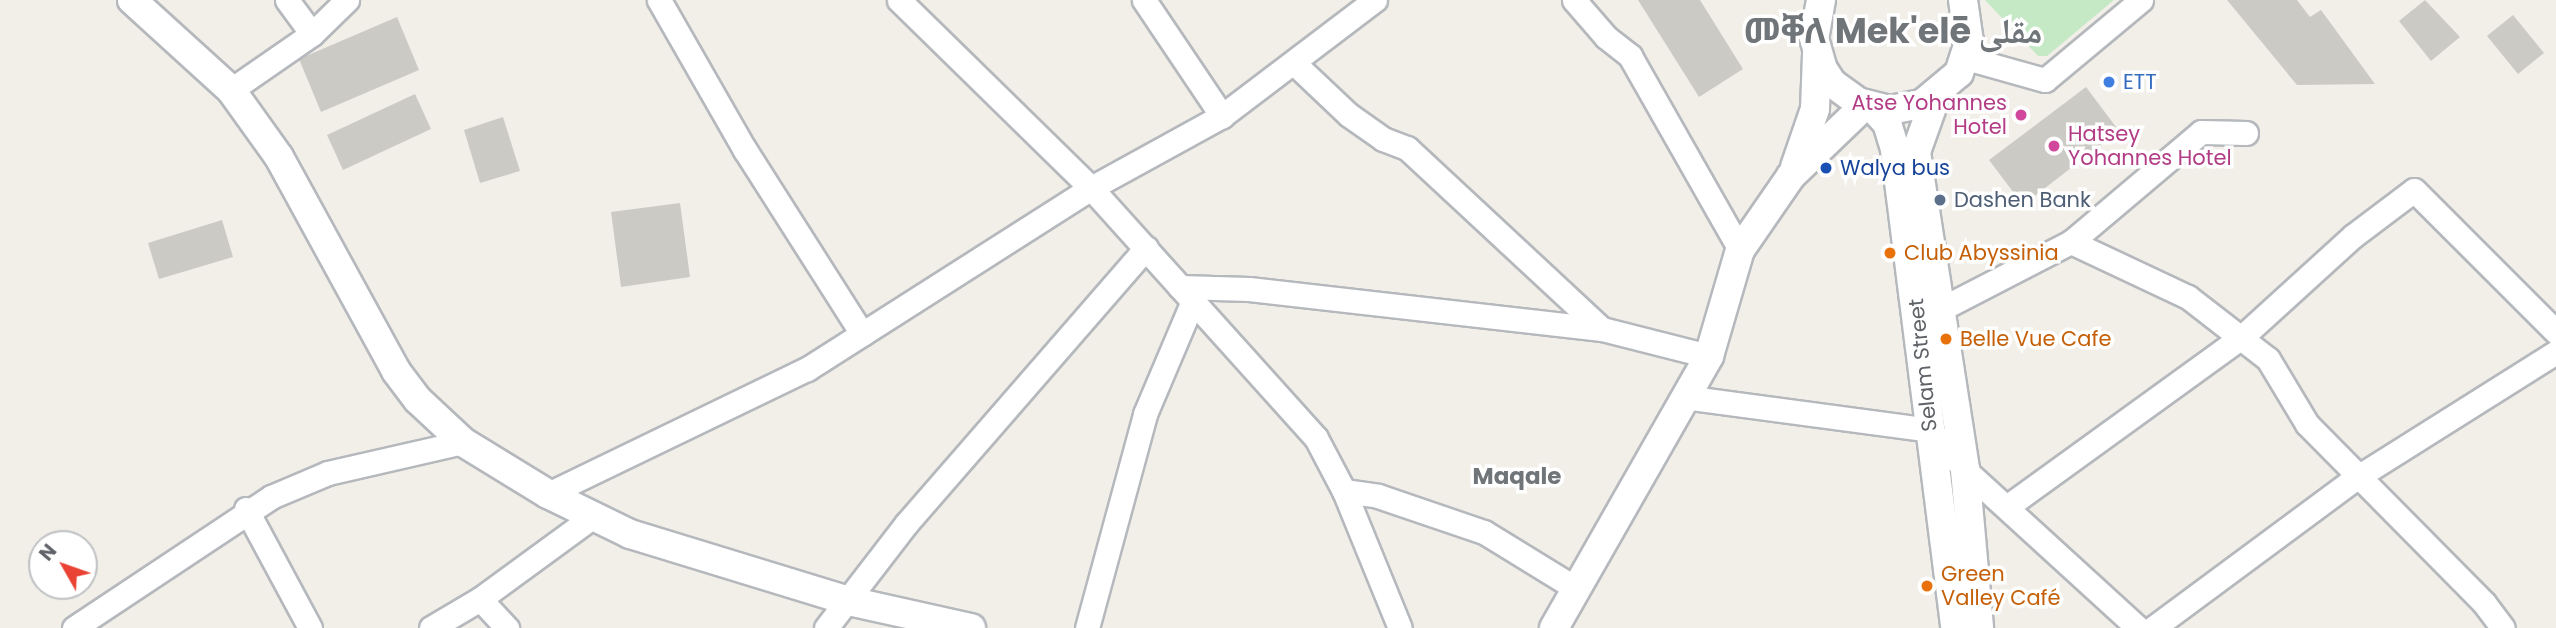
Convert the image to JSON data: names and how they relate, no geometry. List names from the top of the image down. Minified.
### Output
{"streets":{"street":["Selam Street"]},"districts":["መቐለ Mek'elē مقلى","Maqale"],"places":["ETT","Atse Yohannes Hotel","Hatsey Yohannes Hotel","Walya bus","Dashen Bank","Club Abyssinia","Belle Vue Cafe","Green Valley Café"],"north":"top left"}
